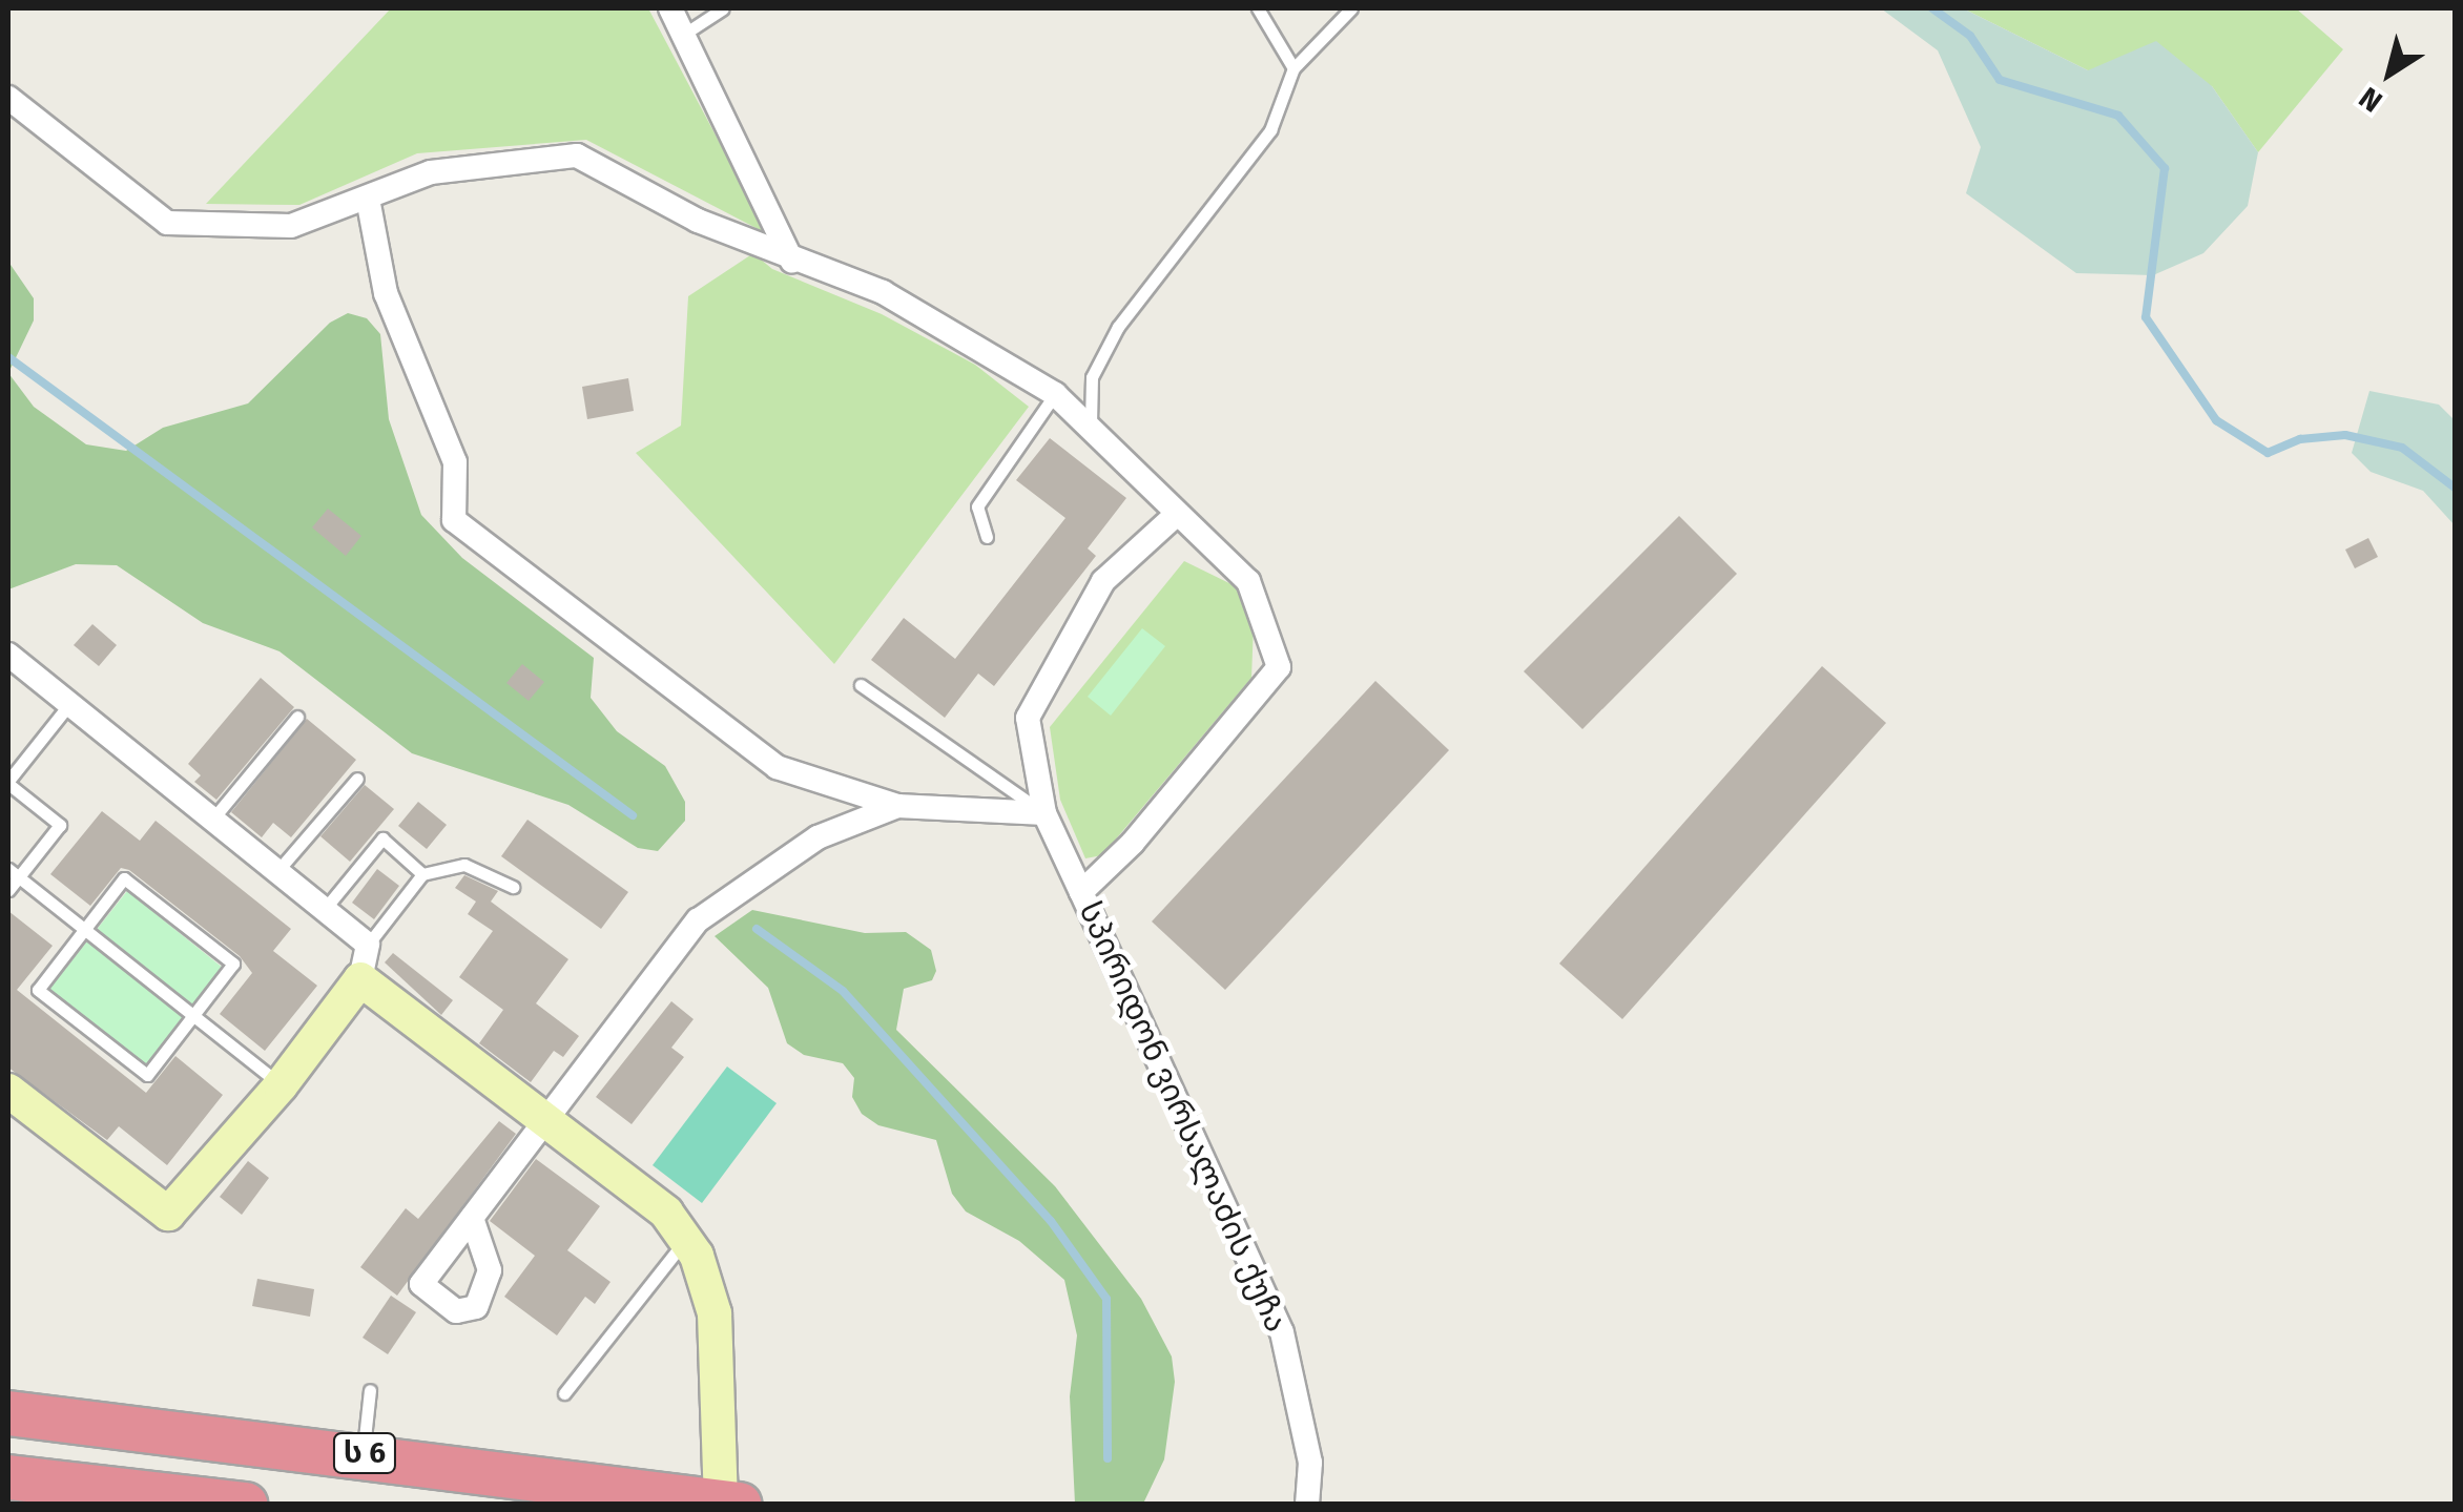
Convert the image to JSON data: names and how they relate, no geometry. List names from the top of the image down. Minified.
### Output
{"streets":{"highway":["ს 6"],"street":["სპირიდონ ვირსალაძის ქუჩა"]},"north":"bottom left"}
